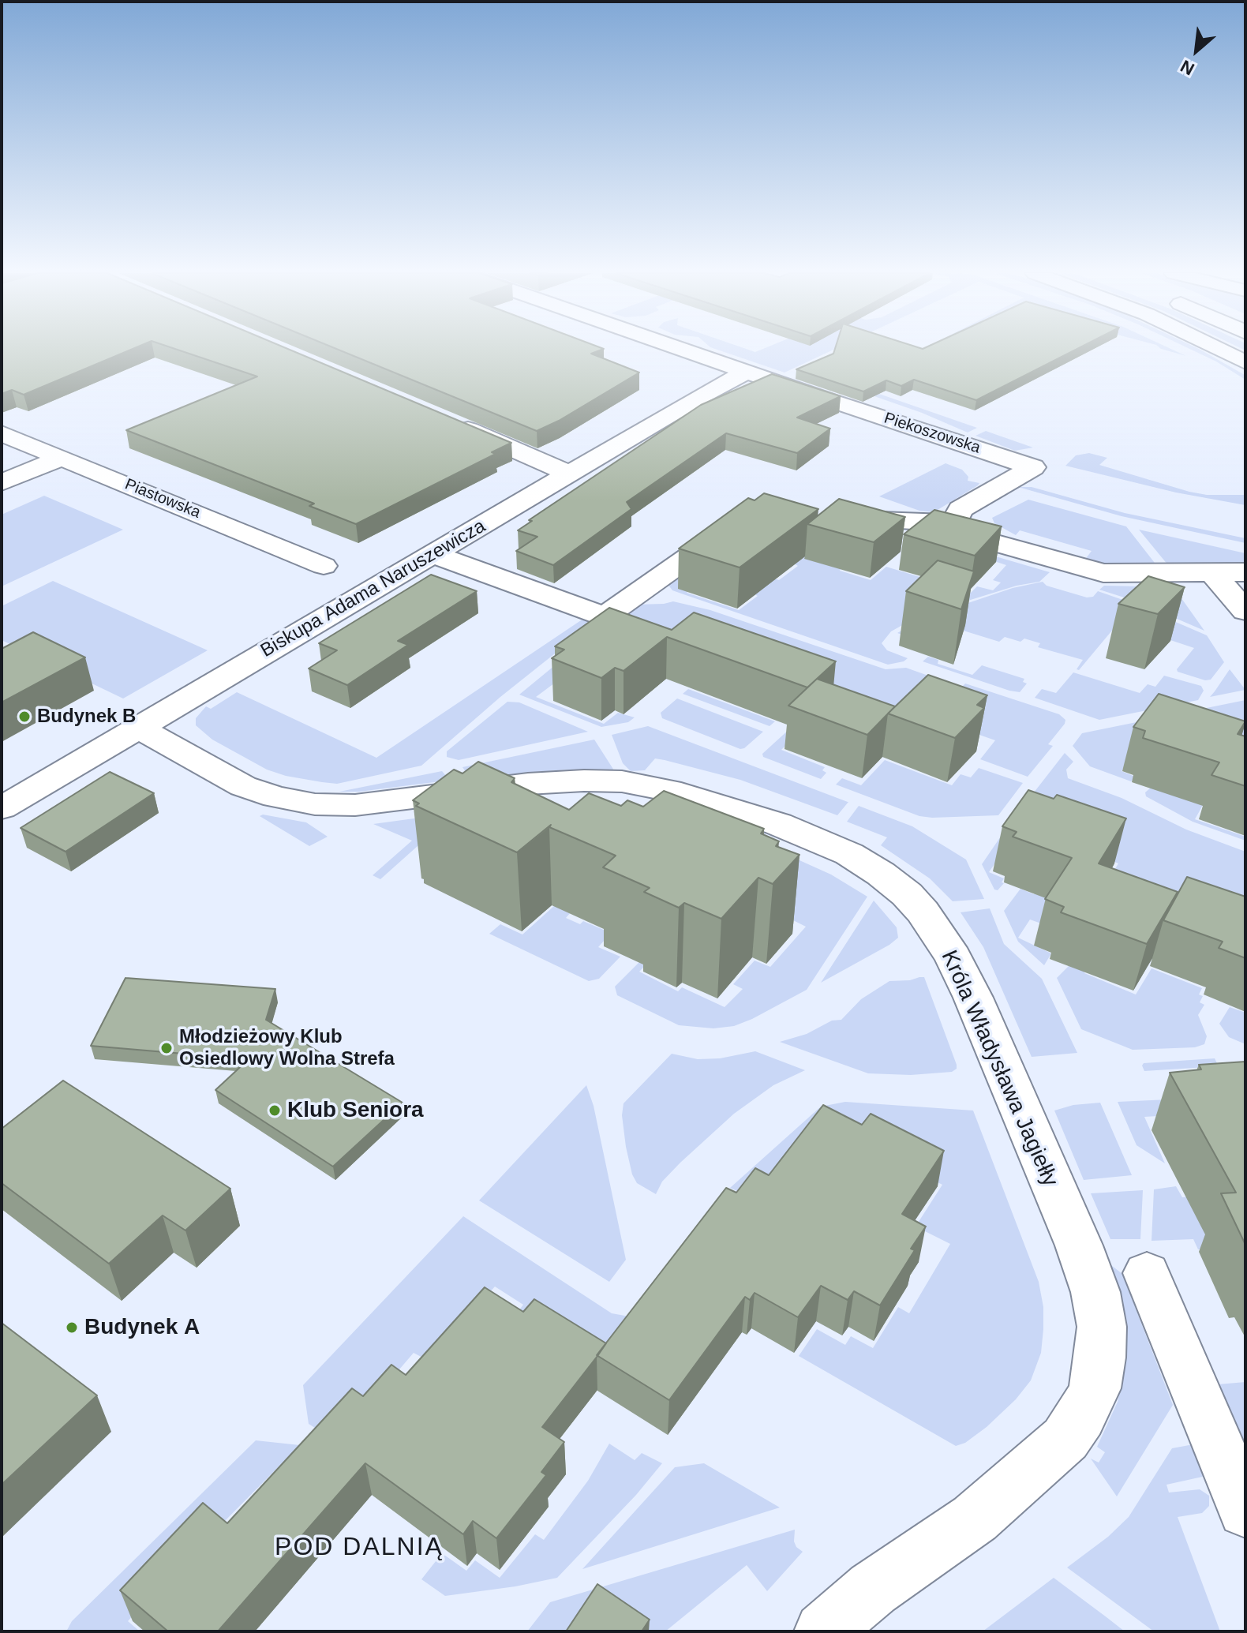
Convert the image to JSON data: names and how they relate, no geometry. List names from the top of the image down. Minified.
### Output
{"streets":{"street":["Piekoszowska","Piastowska","Biskupa Adama Naruszewicza","Króla Władysława Jagiełły"]},"crossings":[["Piekoszowska","Biskupa Adama Naruszewicza"],["Biskupa Adama Naruszewicza","Króla Władysława Jagiełły"]],"districts":["POD DALNIĄ"],"places":["Budynek B","Młodzieżowy Klub Osiedlowy Wolna Strefa","Klub Seniora","Budynek A"],"north":"bottom left"}
